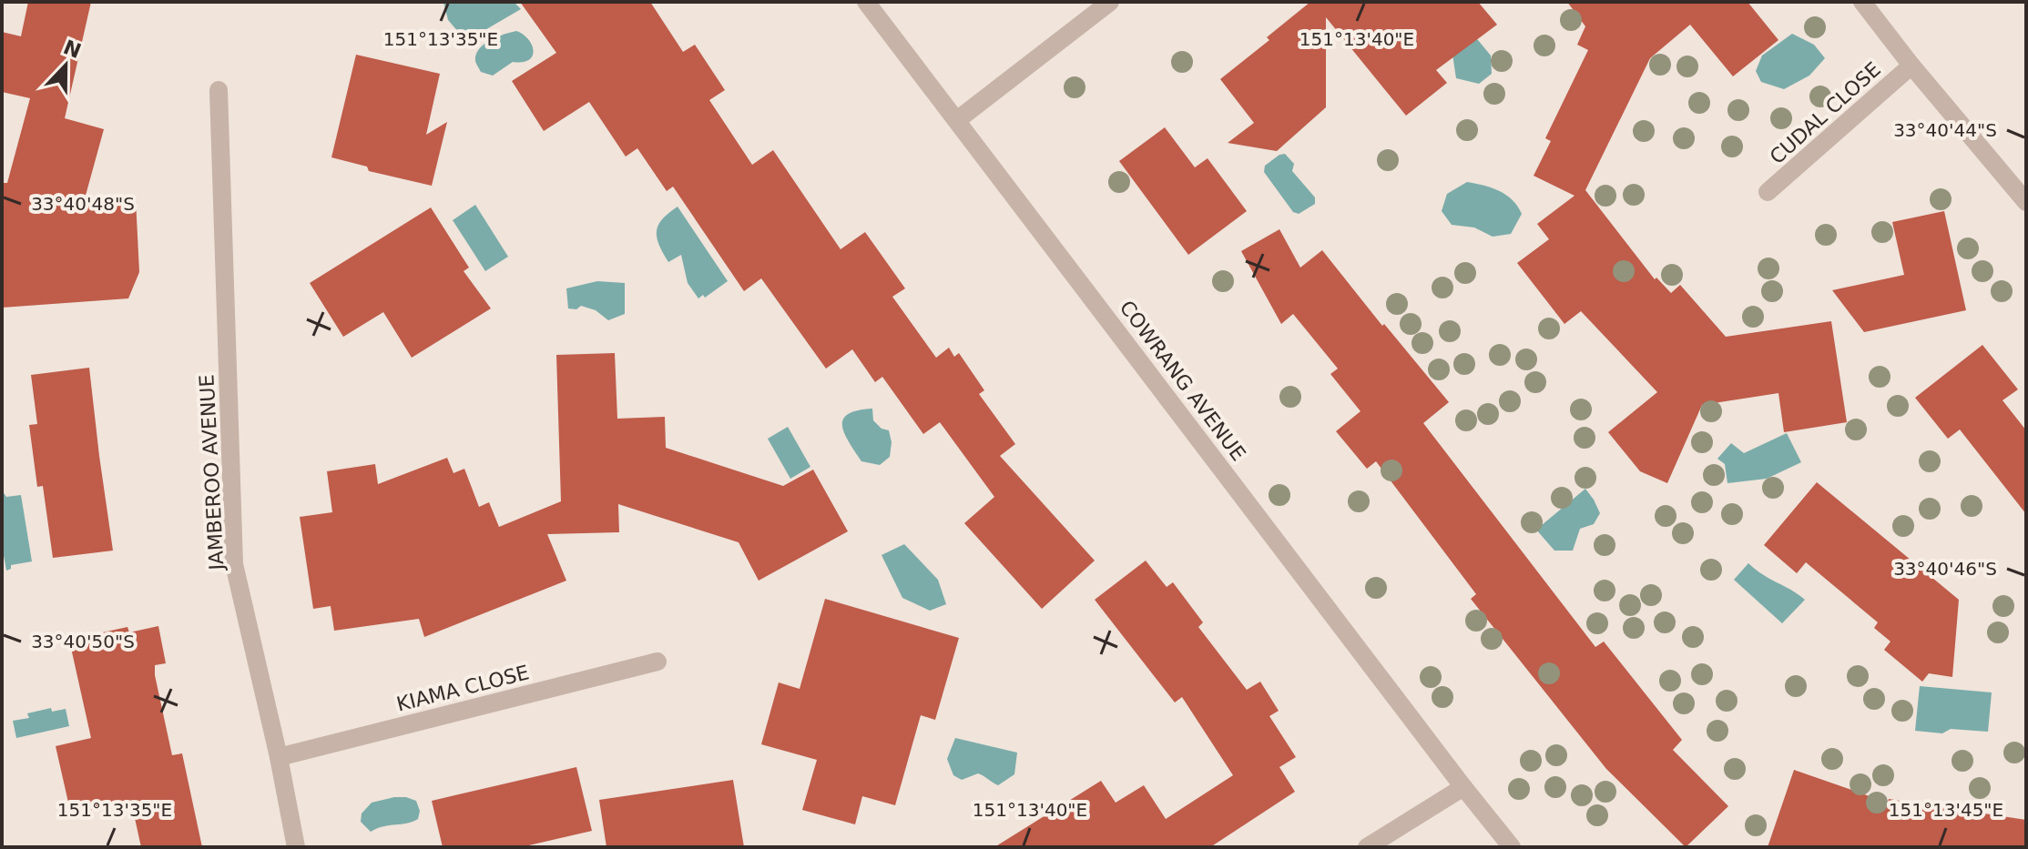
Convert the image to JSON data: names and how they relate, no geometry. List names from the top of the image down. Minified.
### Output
{"streets":{"street":["CUDAL CLOSE","COWRANG AVENUE","JAMBEROO AVENUE","KIAMA CLOSE"]},"crossings":[["JAMBEROO AVENUE","KIAMA CLOSE"]],"north":"top","coordinates":["151°13'35\"E","151°13'40\"E","33°40'44\"S","33°40'48\"S","33°40'46\"S","33°40'50\"S","151°13'45\"E"]}
